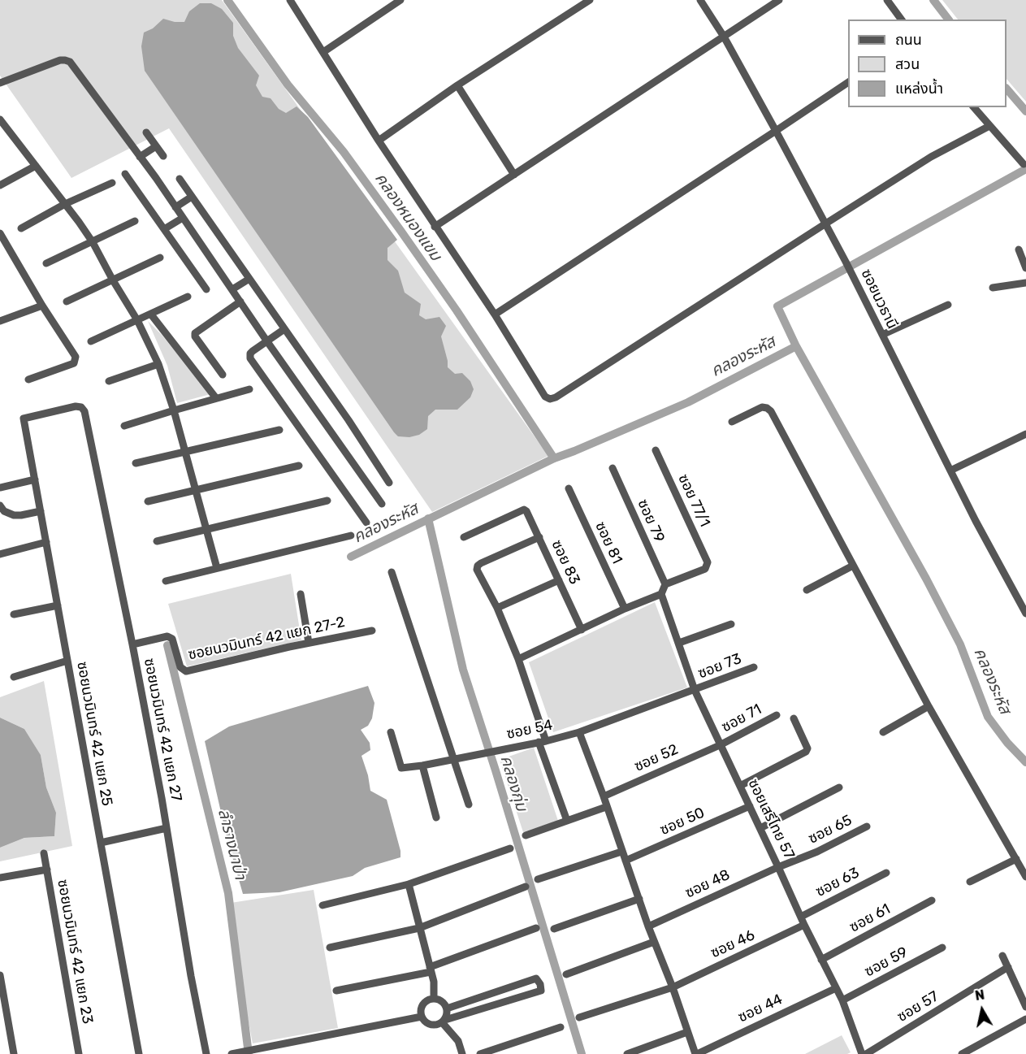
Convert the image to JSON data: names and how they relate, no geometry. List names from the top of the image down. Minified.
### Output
{"streets":{"street":["ซอยนวธานี","ซอย 77/1","ซอย 79","ซอย 81","ซอย 83","ซอยนวมินทร์ 42 แยก 27-2","ซอย 73","ซอย 71","ซอยนวมินทร์ 42 แยก 27","ซอย 54","ซอยนวมินทร์ 42 แยก 25","ซอย 52","ซอยเสรีไทย 57","ซอย 50","ซอย 65","ซอย 63","ซอย 48","ซอย 61","ซอย 46","ซอยนวมินทร์ 42 แยก 23","ซอย 59","ซอย 57","ซอย 44"]},"crossings":[["ซอย 77/1","ซอย 79"],["ซอยนวมินทร์ 42 แยก 27-2","ซอยนวมินทร์ 42 แยก 27"],["ซอย 73","ซอย 54"],["ซอย 73","ซอยเสรีไทย 57"],["ซอย 71","ซอย 52"],["ซอย 71","ซอยเสรีไทย 57"],["ซอยนวมินทร์ 42 แยก 27","ซอยนวมินทร์ 42 แยก 25"],["ซอย 54","ซอยเสรีไทย 57"],["ซอย 52","ซอยเสรีไทย 57"],["ซอยเสรีไทย 57","ซอย 50"],["ซอยเสรีไทย 57","ซอย 65"],["ซอยเสรีไทย 57","ซอย 63"],["ซอยเสรีไทย 57","ซอย 48"],["ซอยเสรีไทย 57","ซอย 61"],["ซอยเสรีไทย 57","ซอย 46"],["ซอยเสรีไทย 57","ซอย 59"],["ซอยเสรีไทย 57","ซอย 44"],["ซอย 65","ซอย 48"]],"water":["คลองหนองแขม","คลองระหัส","คลองกุ่ม","ลำรางนาป่า"],"legend":["ถนน","สวน","แหล่งน้ำ"],"north":"top"}
